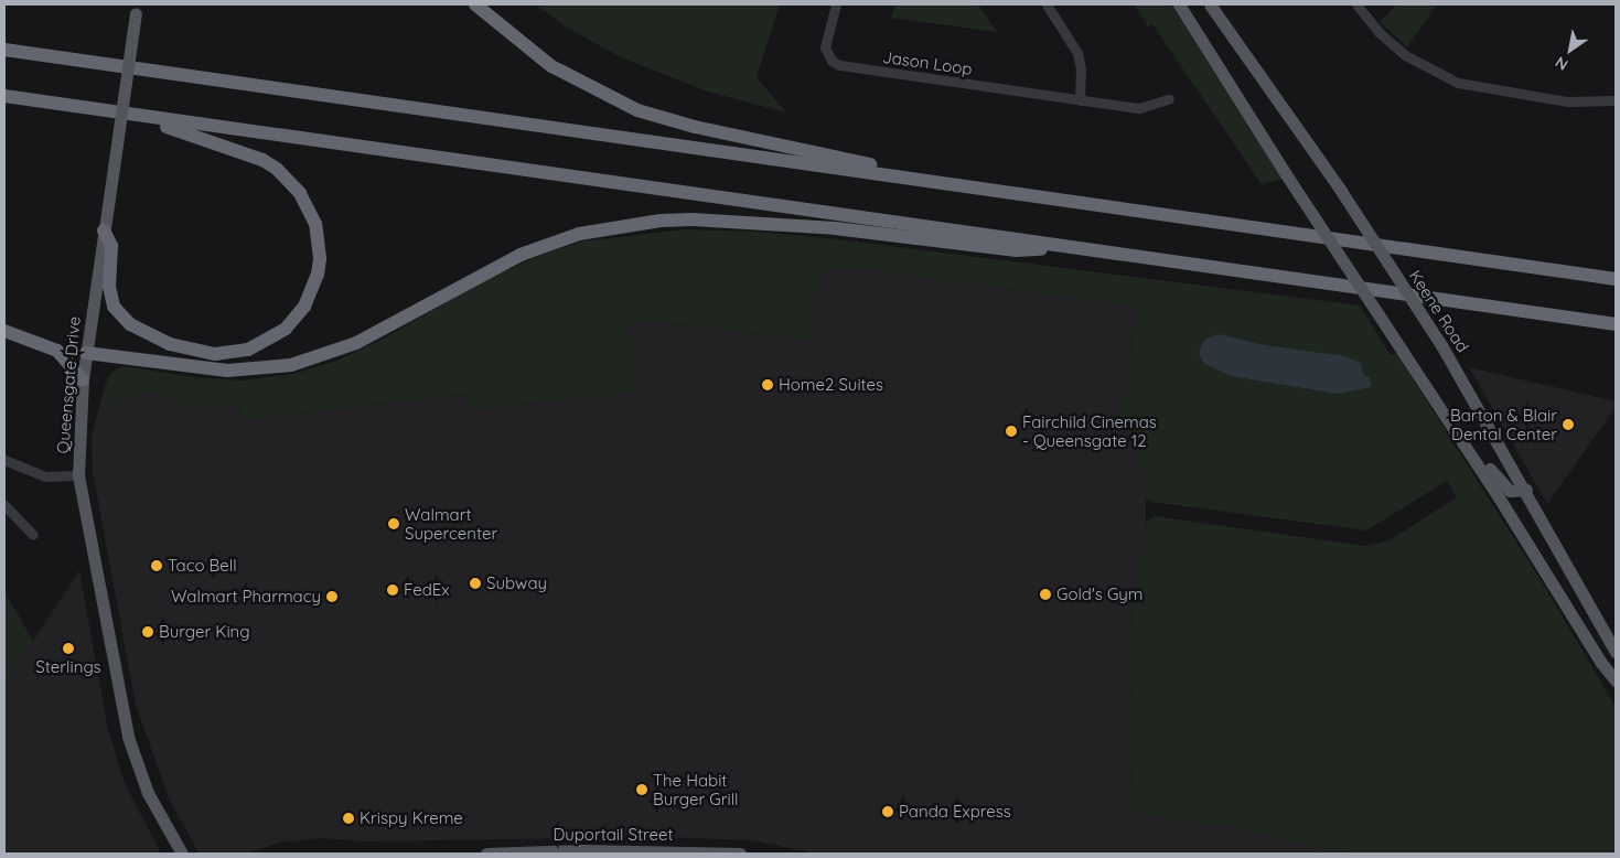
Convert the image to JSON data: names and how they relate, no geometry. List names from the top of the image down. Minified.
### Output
{"streets":{"main road":["Keene Road","Queensgate Drive","Duportail Street"],"street":["Jason Loop"]},"places":["Home2 Suites","Barton & Blair Dental Center","Fairchild Cinemas - Queensgate 12","Walmart Supercenter","Taco Bell","Subway","FedEx","Gold's Gym","Walmart Pharmacy","Burger King","Sterlings","The Habit Burger Grill","Panda Express","Krispy Kreme"],"north":"bottom left"}
